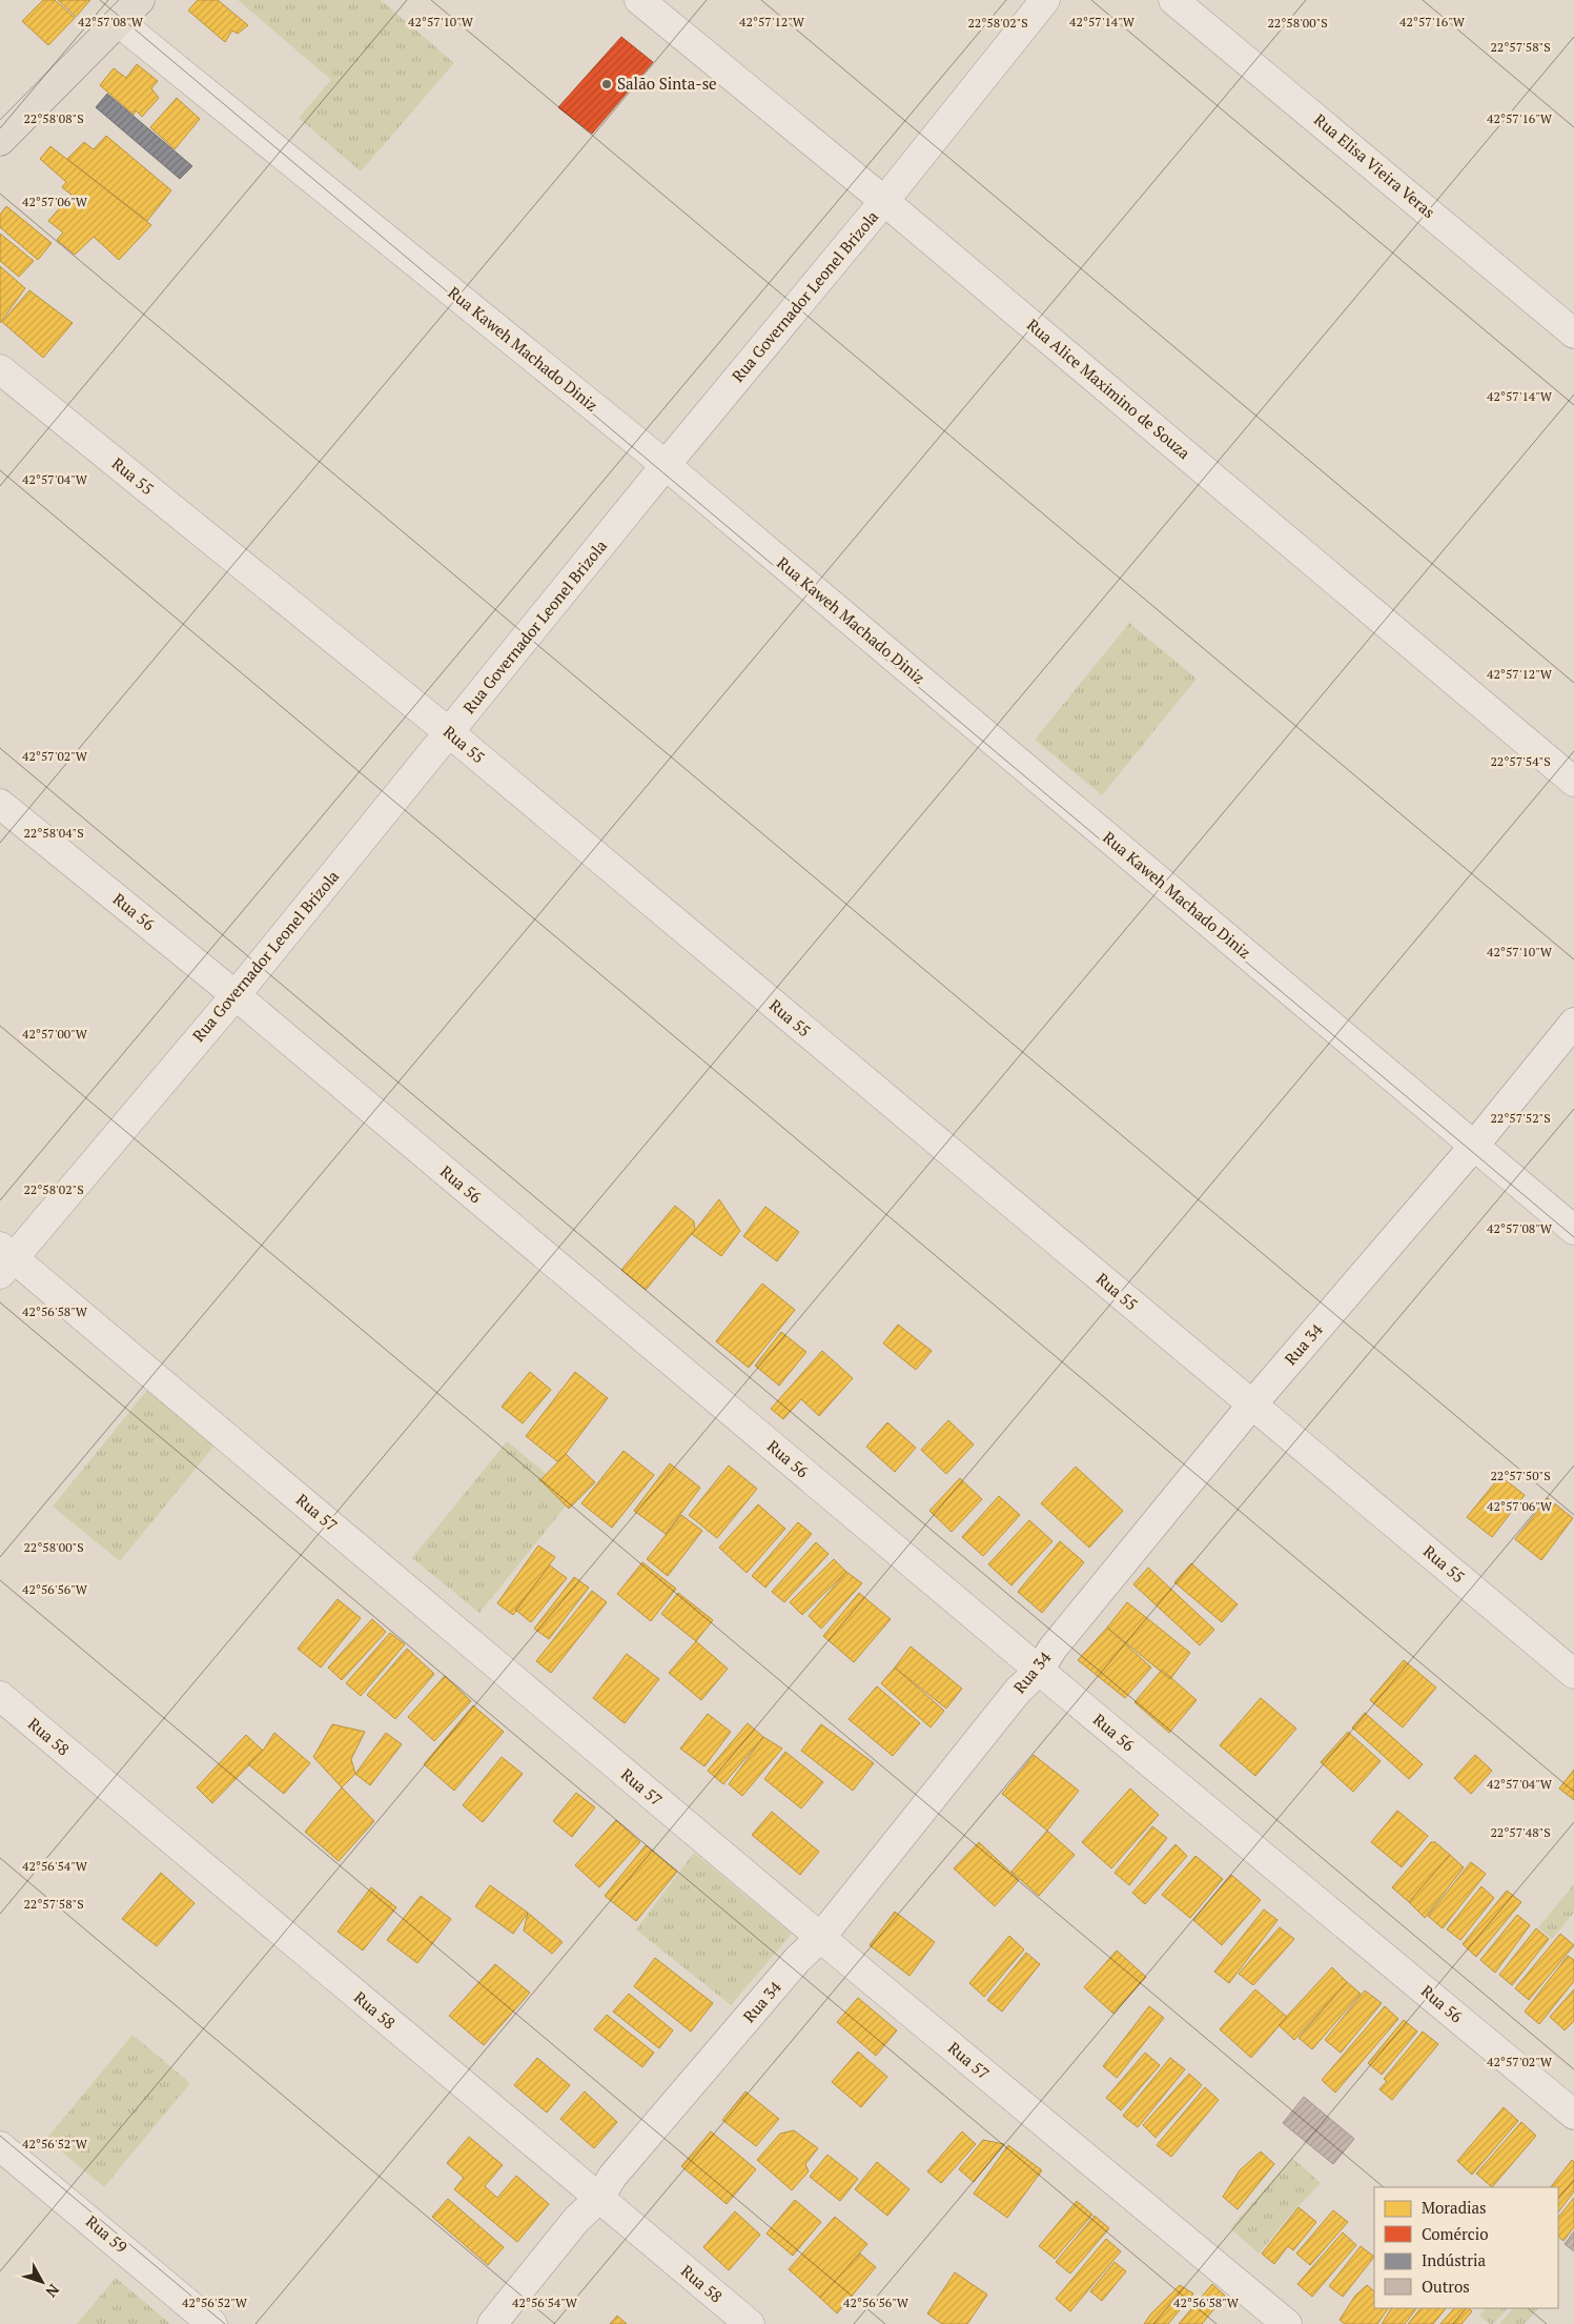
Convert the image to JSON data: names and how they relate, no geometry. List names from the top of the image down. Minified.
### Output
{"streets":{"street":["Rua Elisa Vieira Veras","Rua Governador Leonel Brizola","Rua Kaweh Machado Diniz","Rua Alice Maximino de Souza","Rua 55","Rua 56","Rua 34","Rua 57","Rua 58","Rua 59"]},"crossings":[["Rua Governador Leonel Brizola","Rua Kaweh Machado Diniz"],["Rua Governador Leonel Brizola","Rua Alice Maximino de Souza"],["Rua Governador Leonel Brizola","Rua 55"],["Rua Governador Leonel Brizola","Rua 56"],["Rua Governador Leonel Brizola","Rua 57"],["Rua Kaweh Machado Diniz","Rua 34"],["Rua 55","Rua 34"],["Rua 56","Rua 34"],["Rua 34","Rua 57"],["Rua 34","Rua 58"]],"places":["Salão Sinta-se"],"legend":["Moradias","Comércio","Indústria","Outros"],"north":"bottom right","coordinates":["42°57'08\"W","42°57'10\"W","42°57'12\"W","42°57'14\"W","42°57'16\"W","22°58'02\"S","22°58'00\"S","22°57'58\"S","22°58'08\"S","42°57'06\"W","42°57'04\"W","42°57'02\"W","22°57'54\"S","22°58'04\"S","42°57'00\"W","22°57'52\"S","42°56'58\"W","22°57'50\"S","42°56'56\"W","22°57'48\"S","42°56'54\"W","42°56'52\"W"]}
